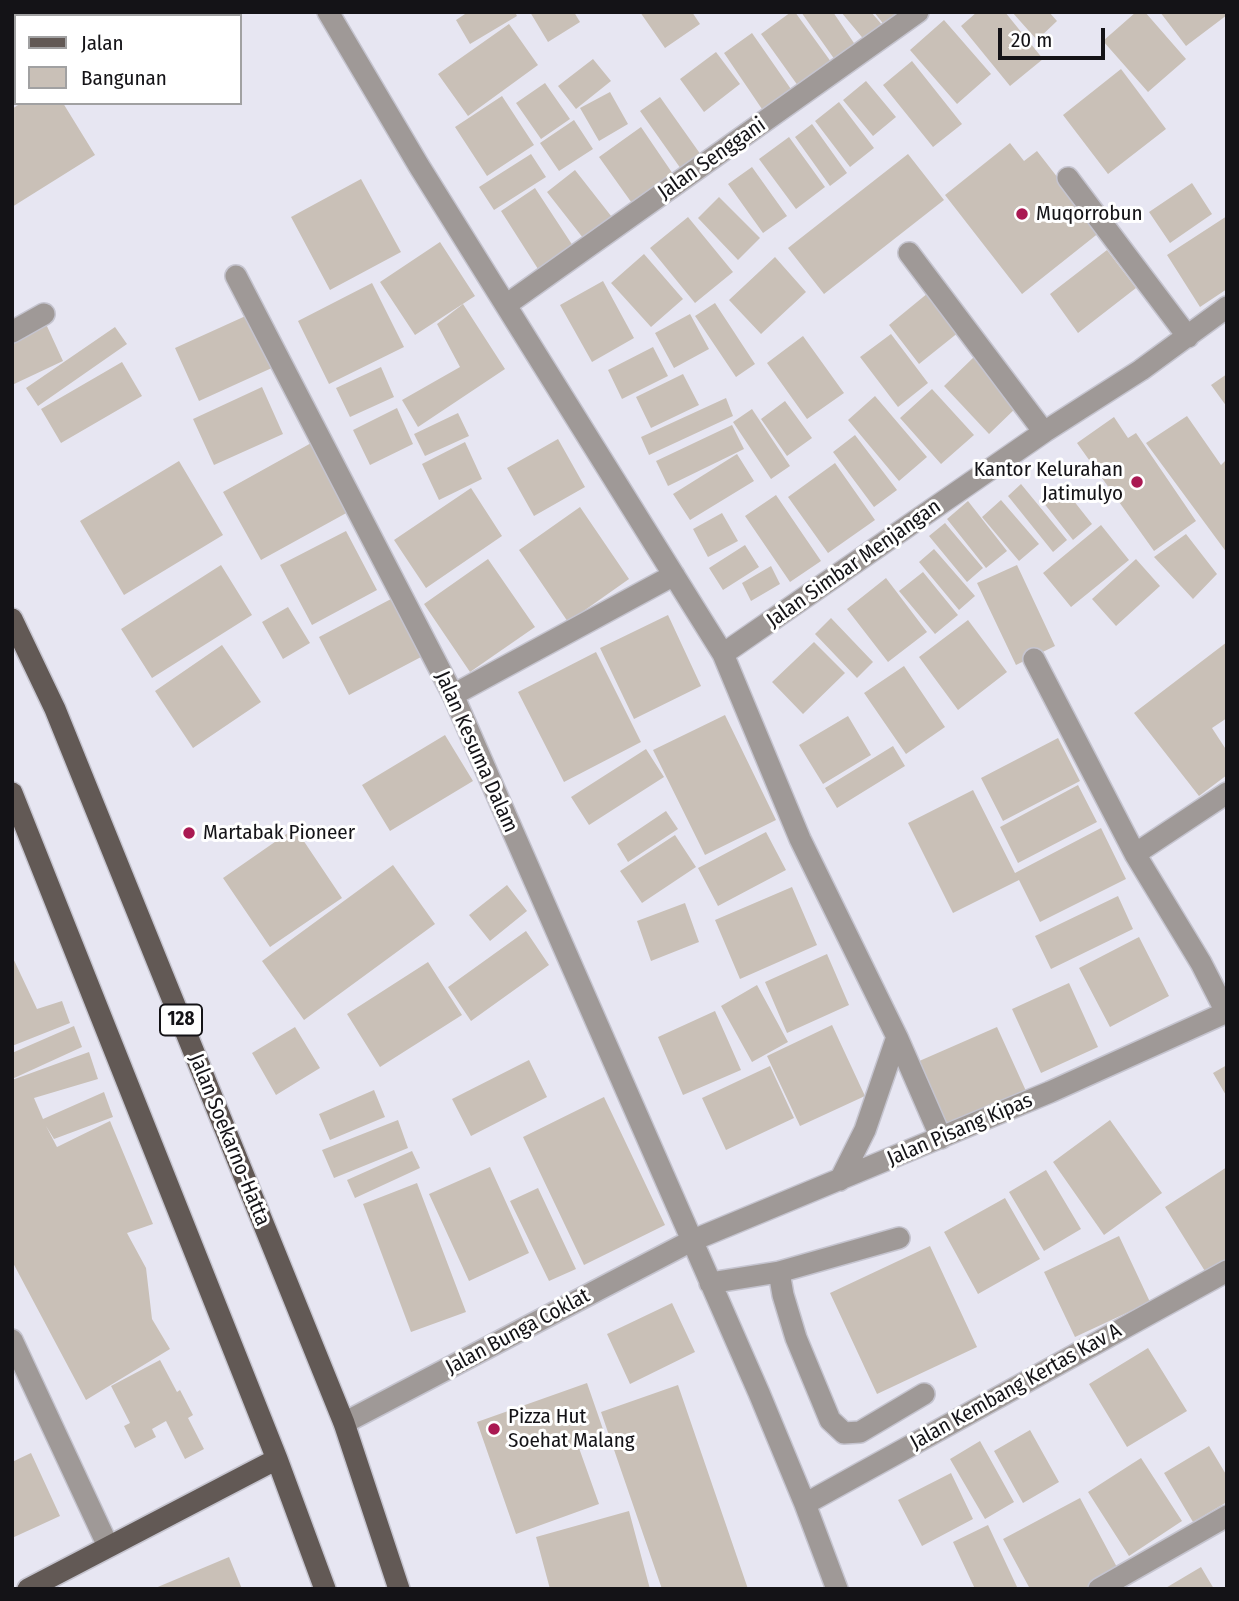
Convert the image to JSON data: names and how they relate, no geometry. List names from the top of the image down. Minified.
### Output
{"streets":{"main road":["128","Jalan Soekarno-Hatta"],"street":["Jalan Senggani","Jalan Simbar Menjangan","Jalan Kesuma Dalam","Jalan Pisang Kipas","Jalan Bunga Coklat","Jalan Kembang Kertas Kav A"]},"crossings":[["Jalan Kesuma Dalam","Jalan Pisang Kipas"],["Jalan Kesuma Dalam","Jalan Bunga Coklat"],["Jalan Kesuma Dalam","Jalan Kembang Kertas Kav A"],["Jalan Pisang Kipas","Jalan Bunga Coklat"],["Jalan Soekarno-Hatta","Jalan Bunga Coklat"]],"places":["Muqorrobun","Kantor Kelurahan Jatimulyo","Martabak Pioneer","Pizza Hut Soehat Malang"],"legend":["Jalan","Bangunan"],"scale_bar":"20 m"}
